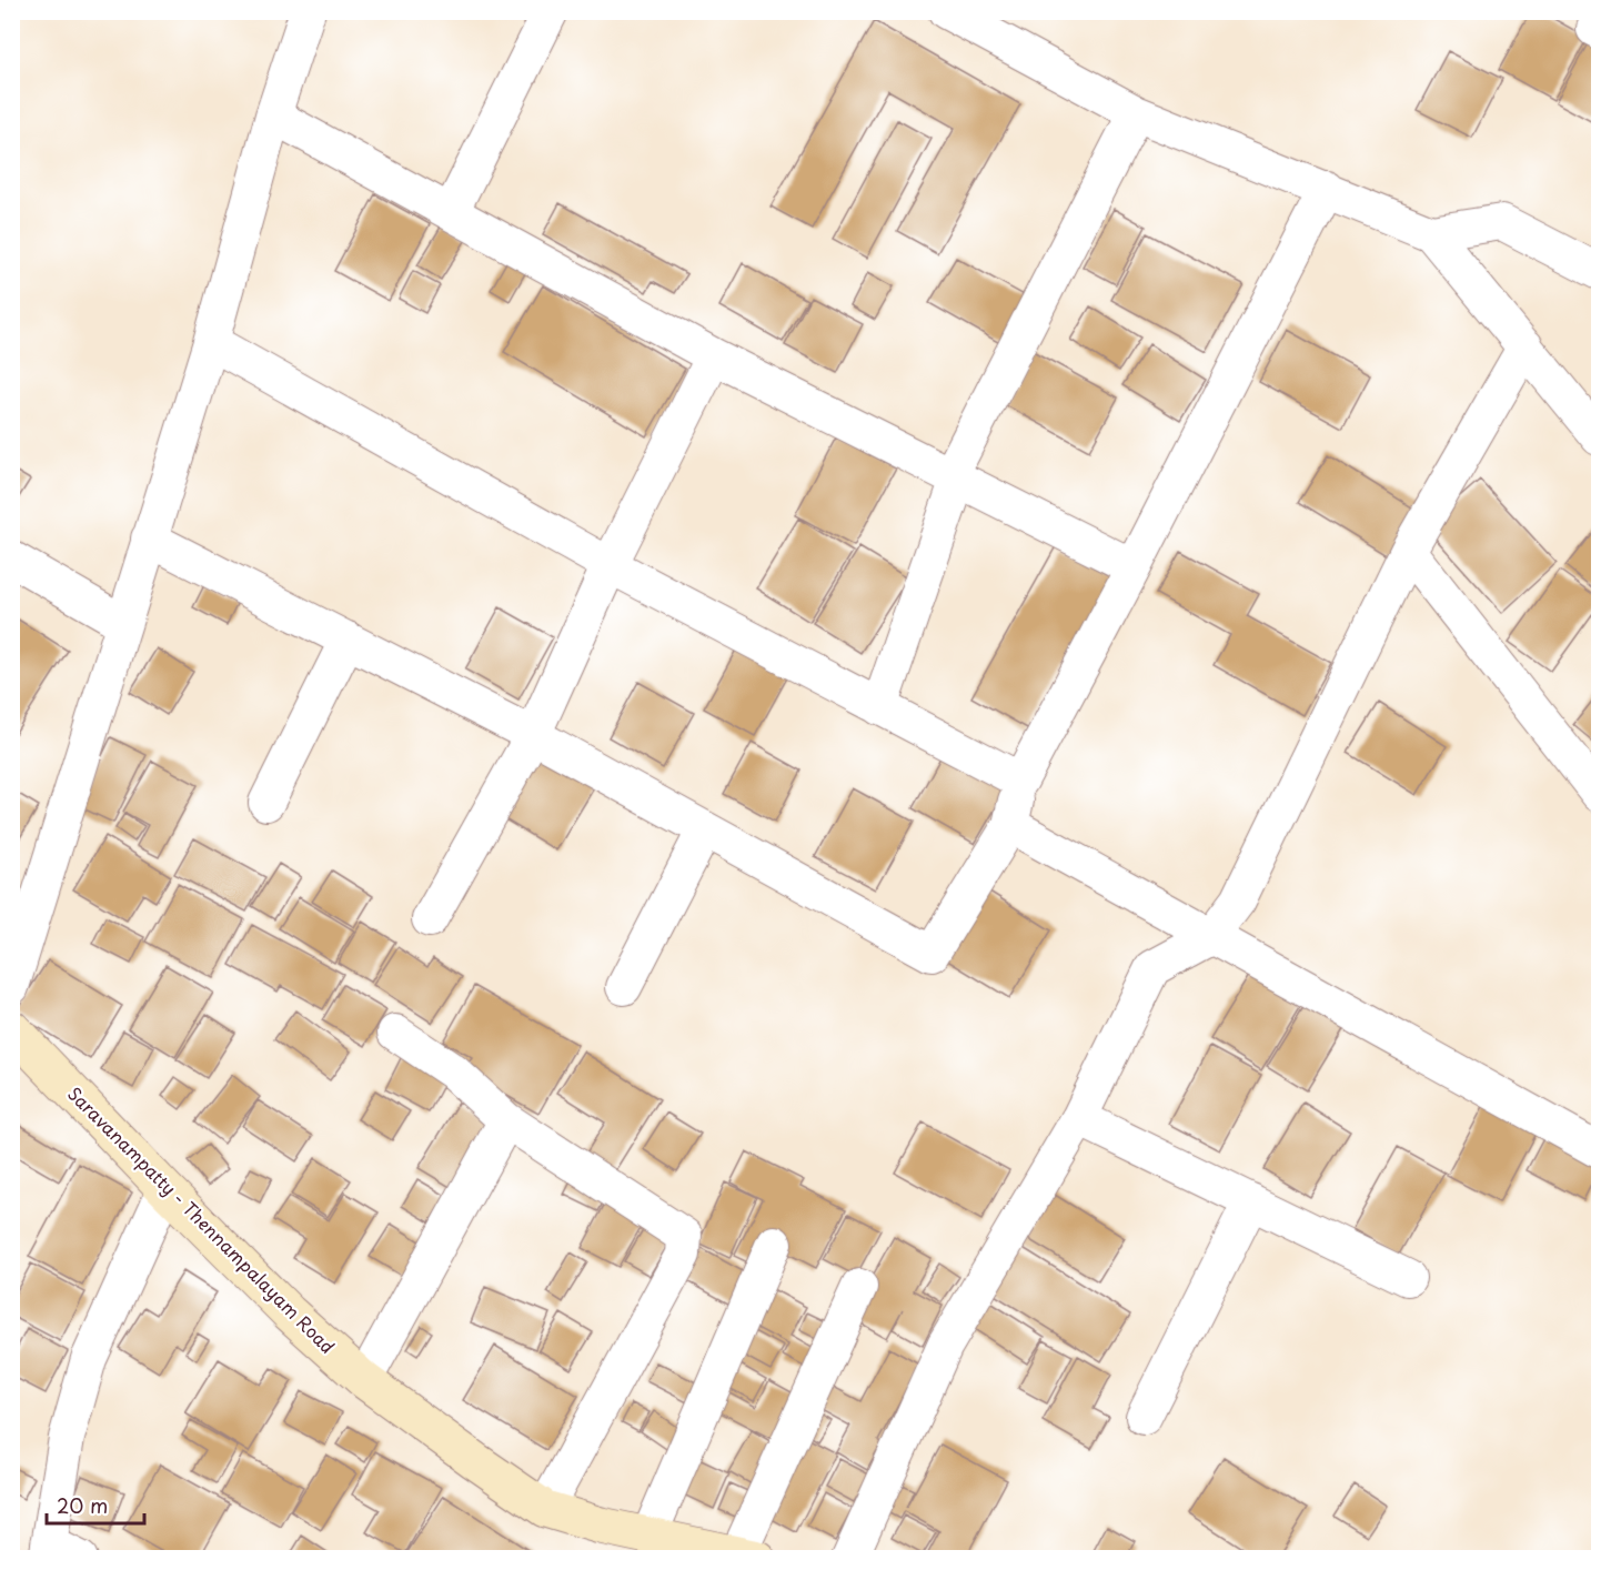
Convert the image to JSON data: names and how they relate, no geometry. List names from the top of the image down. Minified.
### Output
{"streets":{"main road":["Saravanampatty - Thennampalayam Road"]},"scale_bar":"20 m"}
